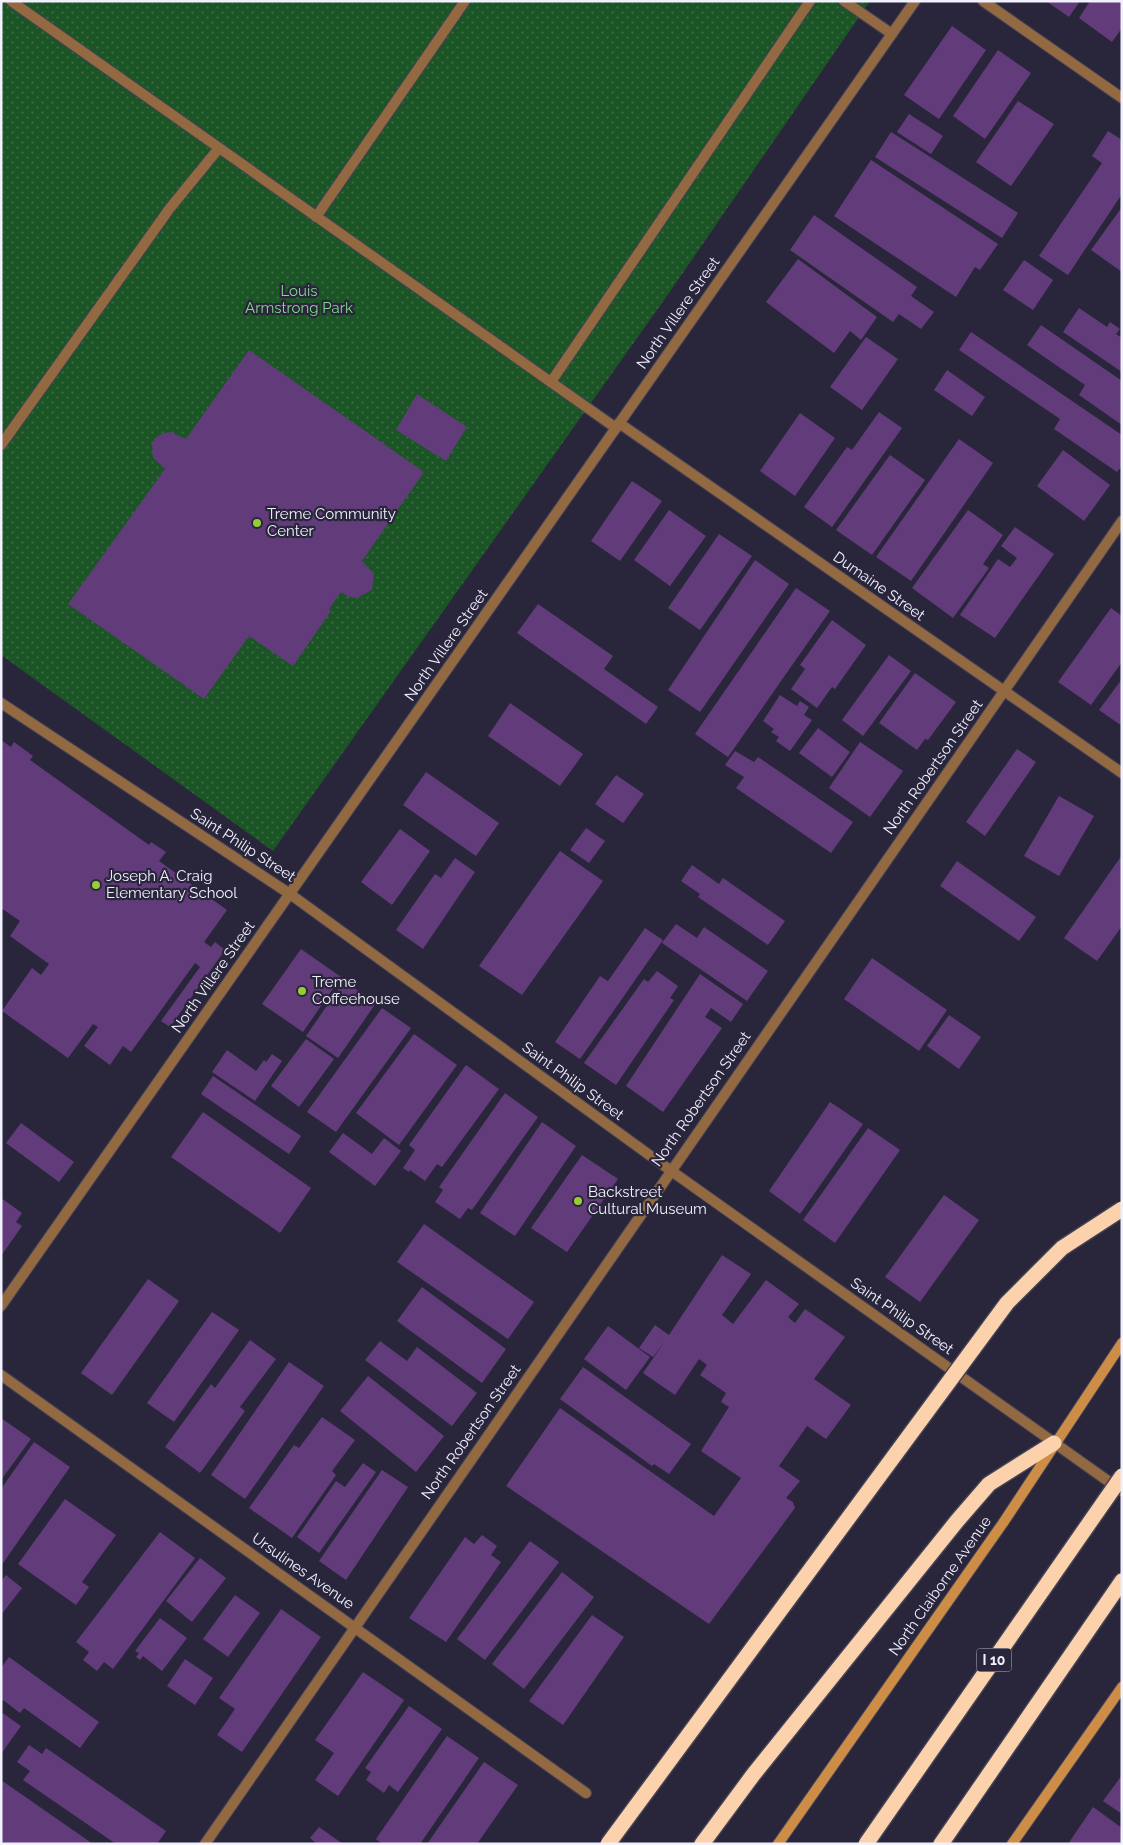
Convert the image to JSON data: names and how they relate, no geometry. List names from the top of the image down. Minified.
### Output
{"streets":{"highway":["I 10"],"main road":["North Claiborne Avenue"],"street":["North Villere Street","Dumaine Street","North Robertson Street","Saint Philip Street","Ursulines Avenue"]},"crossings":[["North Villere Street","Dumaine Street"],["North Villere Street","Saint Philip Street"],["Dumaine Street","North Robertson Street"],["North Robertson Street","Saint Philip Street"],["North Robertson Street","Ursulines Avenue"],["Saint Philip Street","North Claiborne Avenue"]],"parks":["Louis Armstrong Park"],"places":["Treme Community Center","Joseph A. Craig Elementary School","Treme Coffeehouse","Backstreet Cultural Museum"]}
